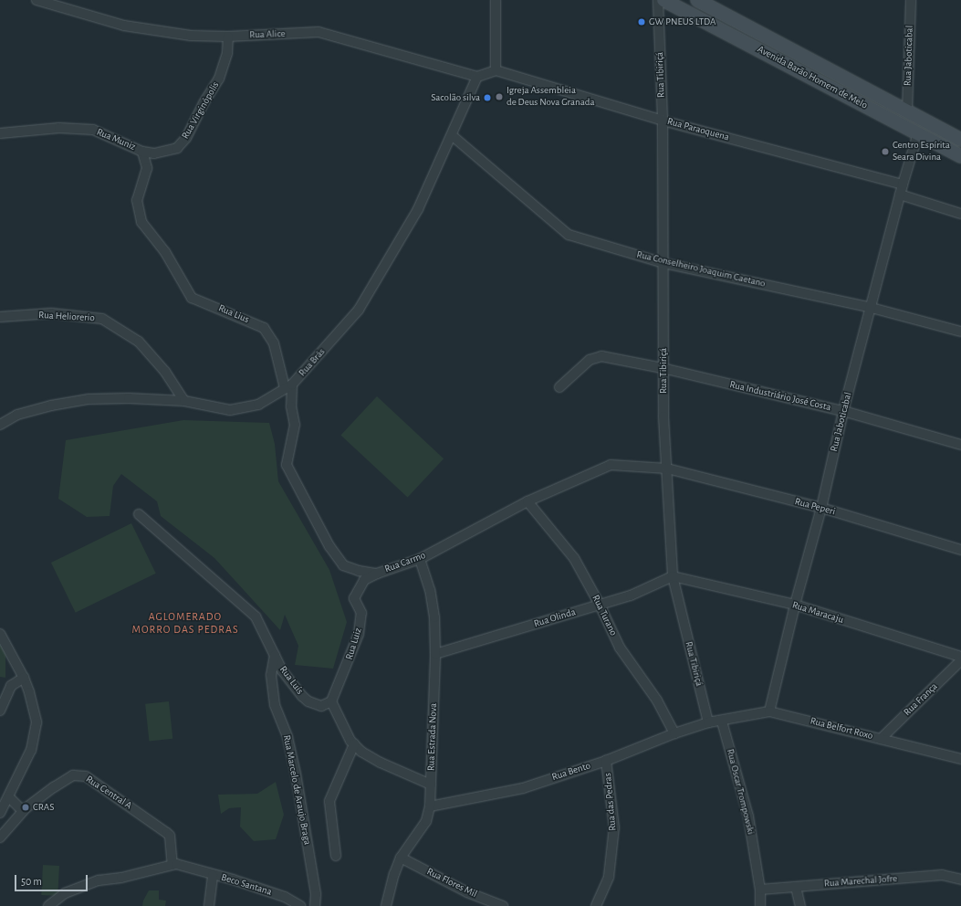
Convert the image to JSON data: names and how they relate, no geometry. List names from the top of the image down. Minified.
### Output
{"streets":{"main road":["Avenida Barão Homem de Melo"],"street":["Rua Alice","Rua Jaboticabal","Rua Tibiriçá","Rua Virginópolis","Rua Paraoquena","Rua Muniz","Rua Conselheiro Joaquim Caetano","Rua Lius","Rua Heliorerio","Rua Brás","Rua Industriário José Costa","Rua Peperi","Rua Carmo","Rua Maracaju","Rua Turano","Rua Olinda","Rua Luiz","Rua Luís","Rua França","Rua Belfort Roxo","Rua Estrada Nova","Rua Bento","Rua Marcelo de Araujo Braga","Rua Oscar Trompowski","Rua Central A","Rua das Pedras","Rua Marechal Jofre","Rua Flores Mil","Beco Santana"]},"crossings":[["Rua Alice","Rua Virginópolis"],["Rua Alice","Rua Brás"],["Rua Jaboticabal","Avenida Barão Homem de Melo"],["Rua Jaboticabal","Rua Paraoquena"],["Rua Jaboticabal","Rua Conselheiro Joaquim Caetano"],["Rua Jaboticabal","Rua Industriário José Costa"],["Rua Jaboticabal","Rua Peperi"],["Rua Jaboticabal","Rua Maracaju"],["Rua Jaboticabal","Rua Belfort Roxo"],["Rua Tibiriçá","Rua Paraoquena"],["Rua Tibiriçá","Rua Conselheiro Joaquim Caetano"],["Rua Tibiriçá","Rua Industriário José Costa"],["Rua Tibiriçá","Rua Peperi"],["Rua Tibiriçá","Rua Carmo"],["Rua Tibiriçá","Rua Maracaju"],["Rua Tibiriçá","Rua Olinda"],["Rua Tibiriçá","Rua Bento"],["Rua Virginópolis","Rua Muniz"],["Rua Muniz","Rua Lius"],["Rua Conselheiro Joaquim Caetano","Rua Brás"],["Rua Lius","Rua Brás"],["Rua Lius","Rua Carmo"],["Rua Heliorerio","Rua Brás"],["Rua Brás","Rua Carmo"],["Rua Peperi","Rua Carmo"],["Rua Carmo","Rua Turano"],["Rua Carmo","Rua Luiz"],["Rua Carmo","Rua Estrada Nova"],["Rua Maracaju","Rua Olinda"],["Rua Turano","Rua Olinda"],["Rua Turano","Rua Bento"],["Rua Olinda","Rua Estrada Nova"],["Rua Luiz","Rua Luís"],["Rua Luís","Rua Marcelo de Araujo Braga"],["Rua França","Rua Belfort Roxo"],["Rua Belfort Roxo","Rua Oscar Trompowski"],["Rua Estrada Nova","Rua Bento"],["Rua Estrada Nova","Rua Flores Mil"],["Rua Bento","Rua das Pedras"],["Rua Oscar Trompowski","Rua Marechal Jofre"],["Rua Central A","Beco Santana"]],"districts":["AGLOMERADO MORRO DAS PEDRAS"],"places":["GW PNEUS LTDA","Igreja Assembleia de Deus Nova Granada","Sacolão silva","Centro Espírita Seara Divina","CRAS"],"scale_bar":"50 m"}
